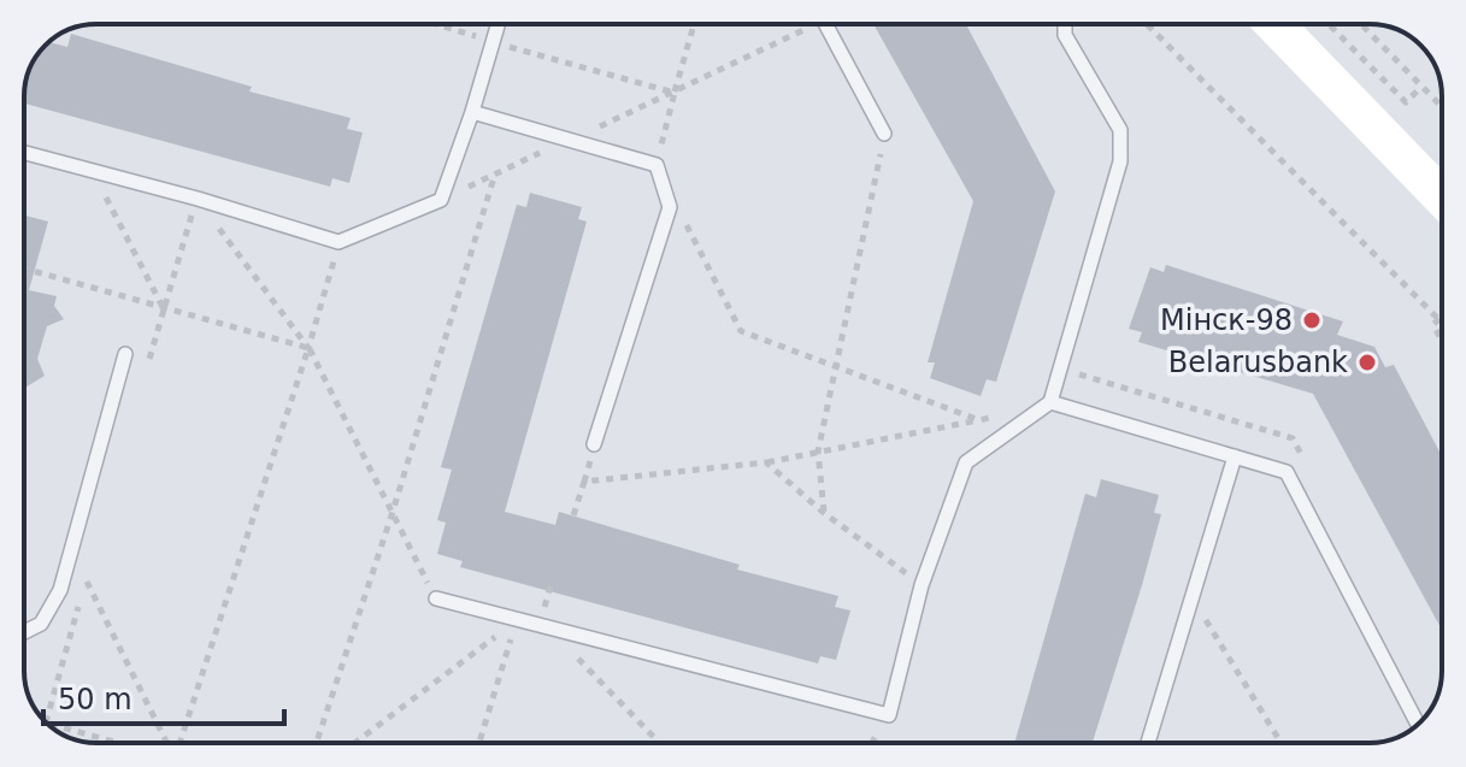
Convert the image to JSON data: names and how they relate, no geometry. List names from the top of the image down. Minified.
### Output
{"places":["Мінск-98","Belarusbank"],"scale_bar":"50 m"}
